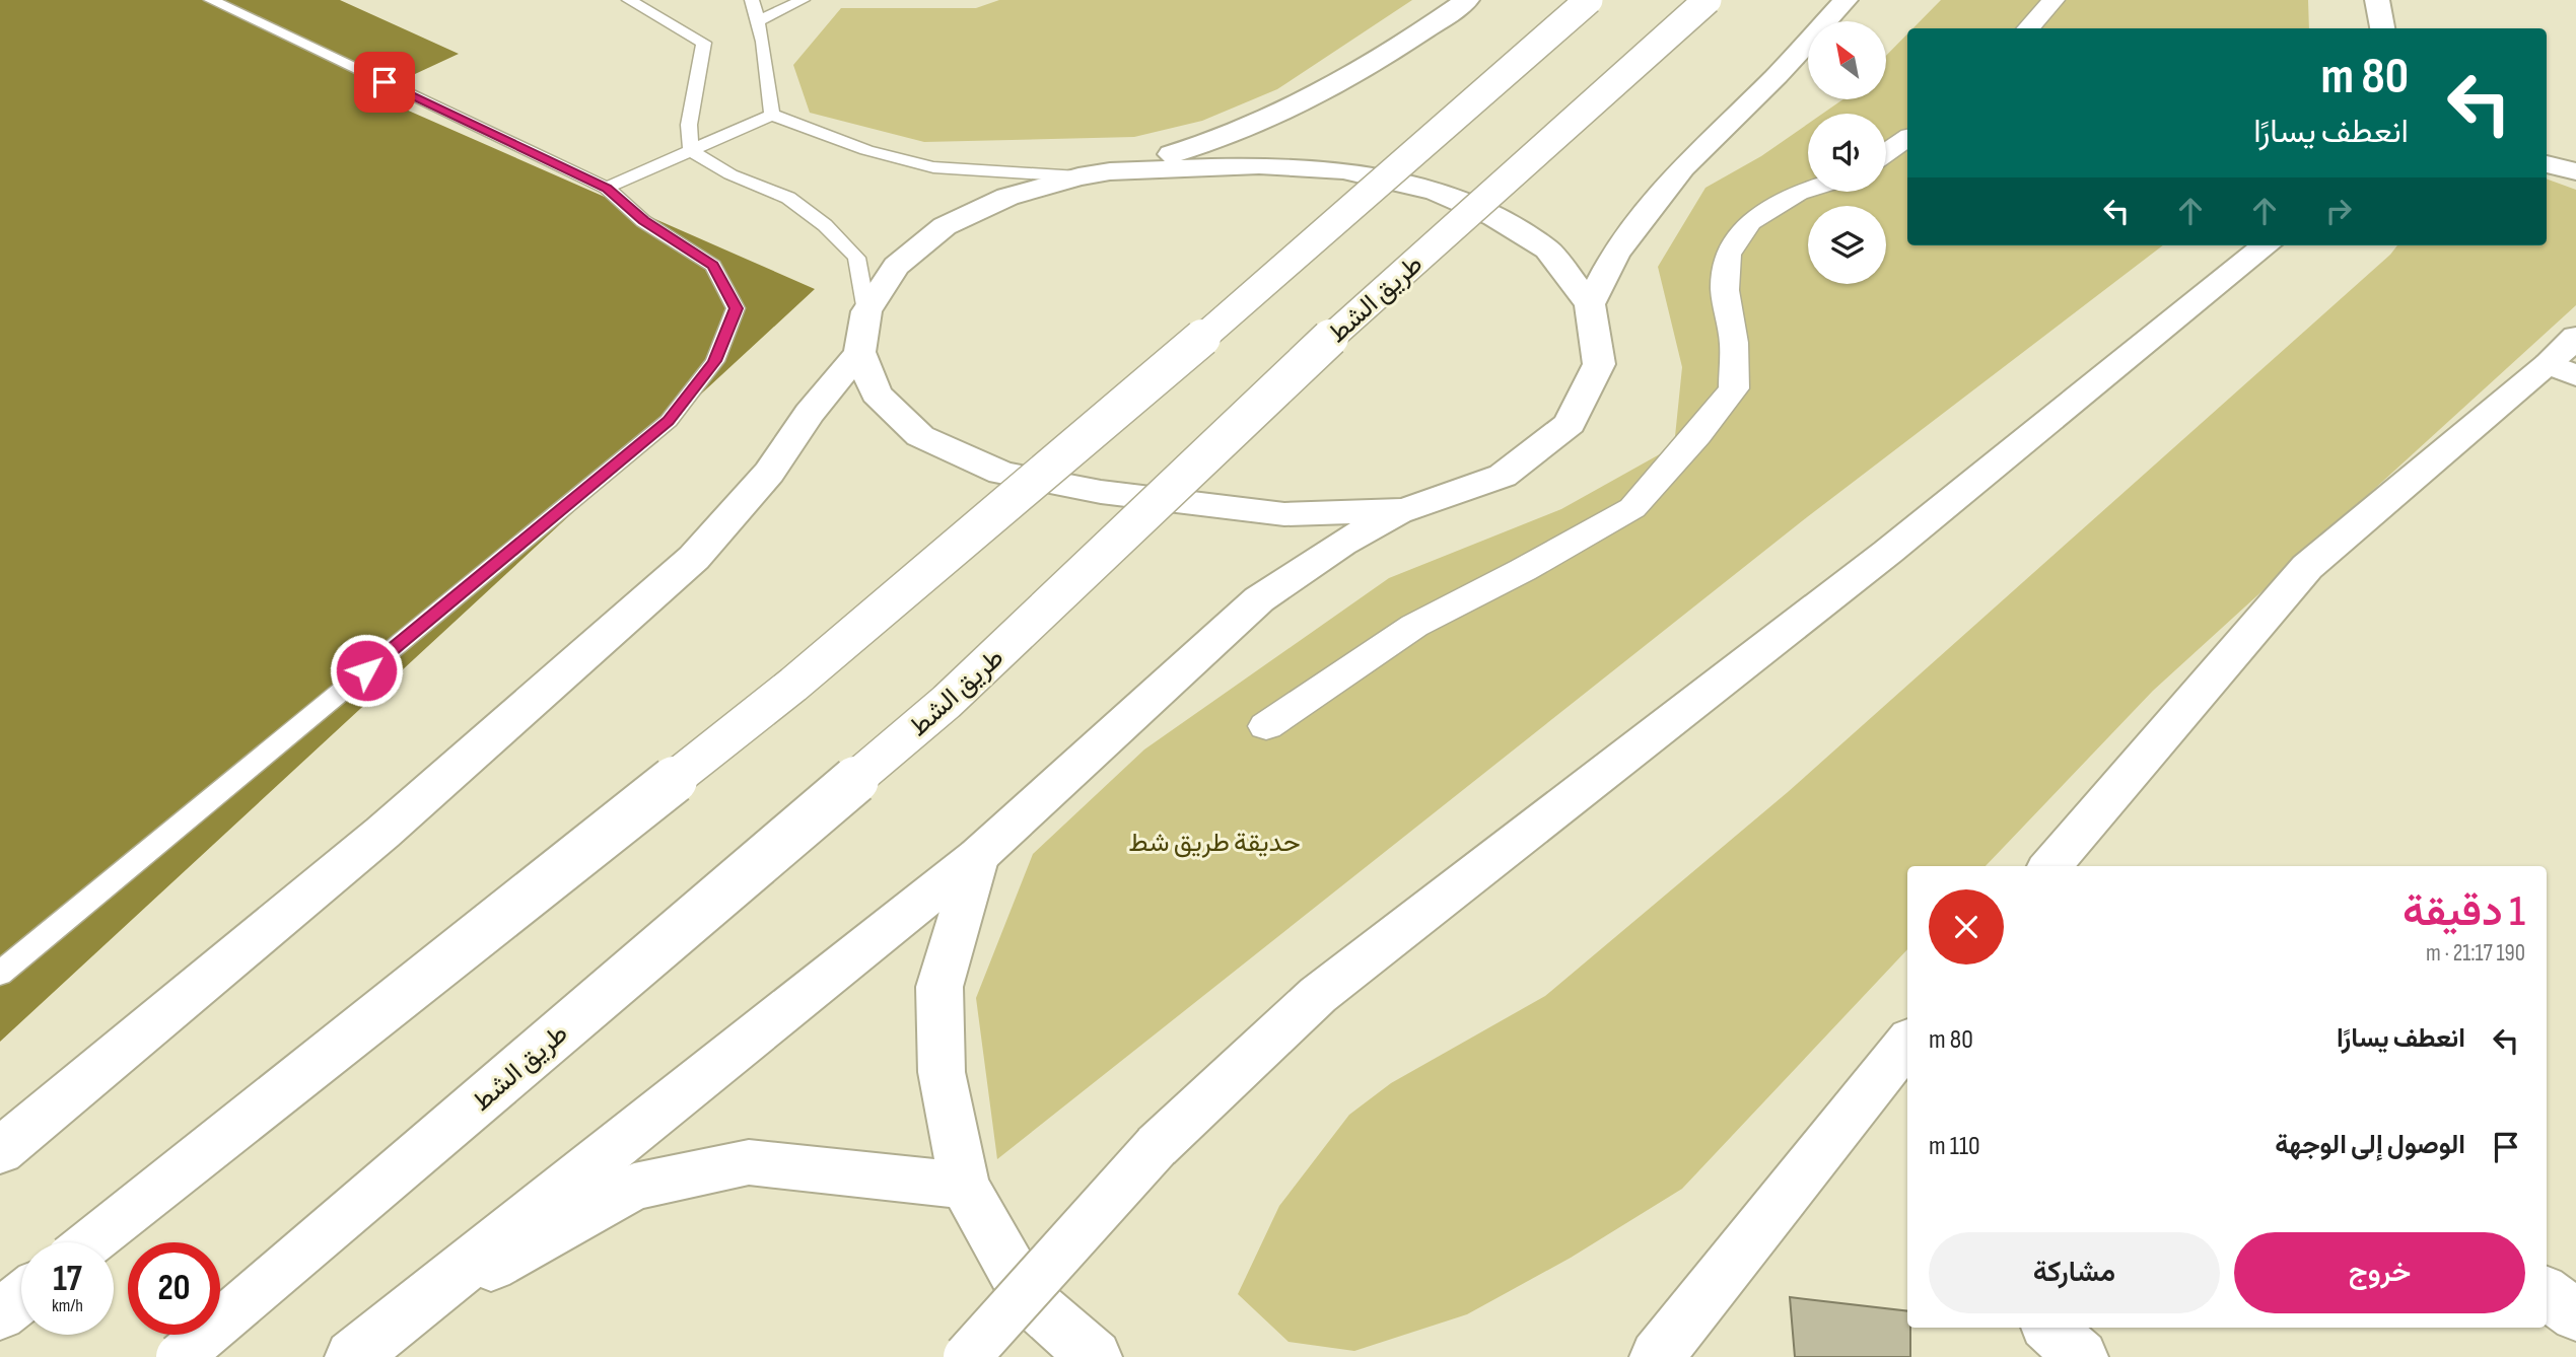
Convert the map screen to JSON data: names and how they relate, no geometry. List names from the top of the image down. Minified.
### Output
{"streets":{"main road":["طريق الشط"]},"parks":["حديقة طريق شط"],"north":"top left","page":{"turn":["80 m","انعطف يسارًا"],"heading":["1 دقيقة","190 m · 21:17"],"list":[{"name":"انعطف يسارًا","value":"80 m"},{"name":"الوصول إلى الوجهة","value":"110 m"}],"buttons":["خروج","مشاركة"],"speed":"17 km/h","limit":"20"}}
